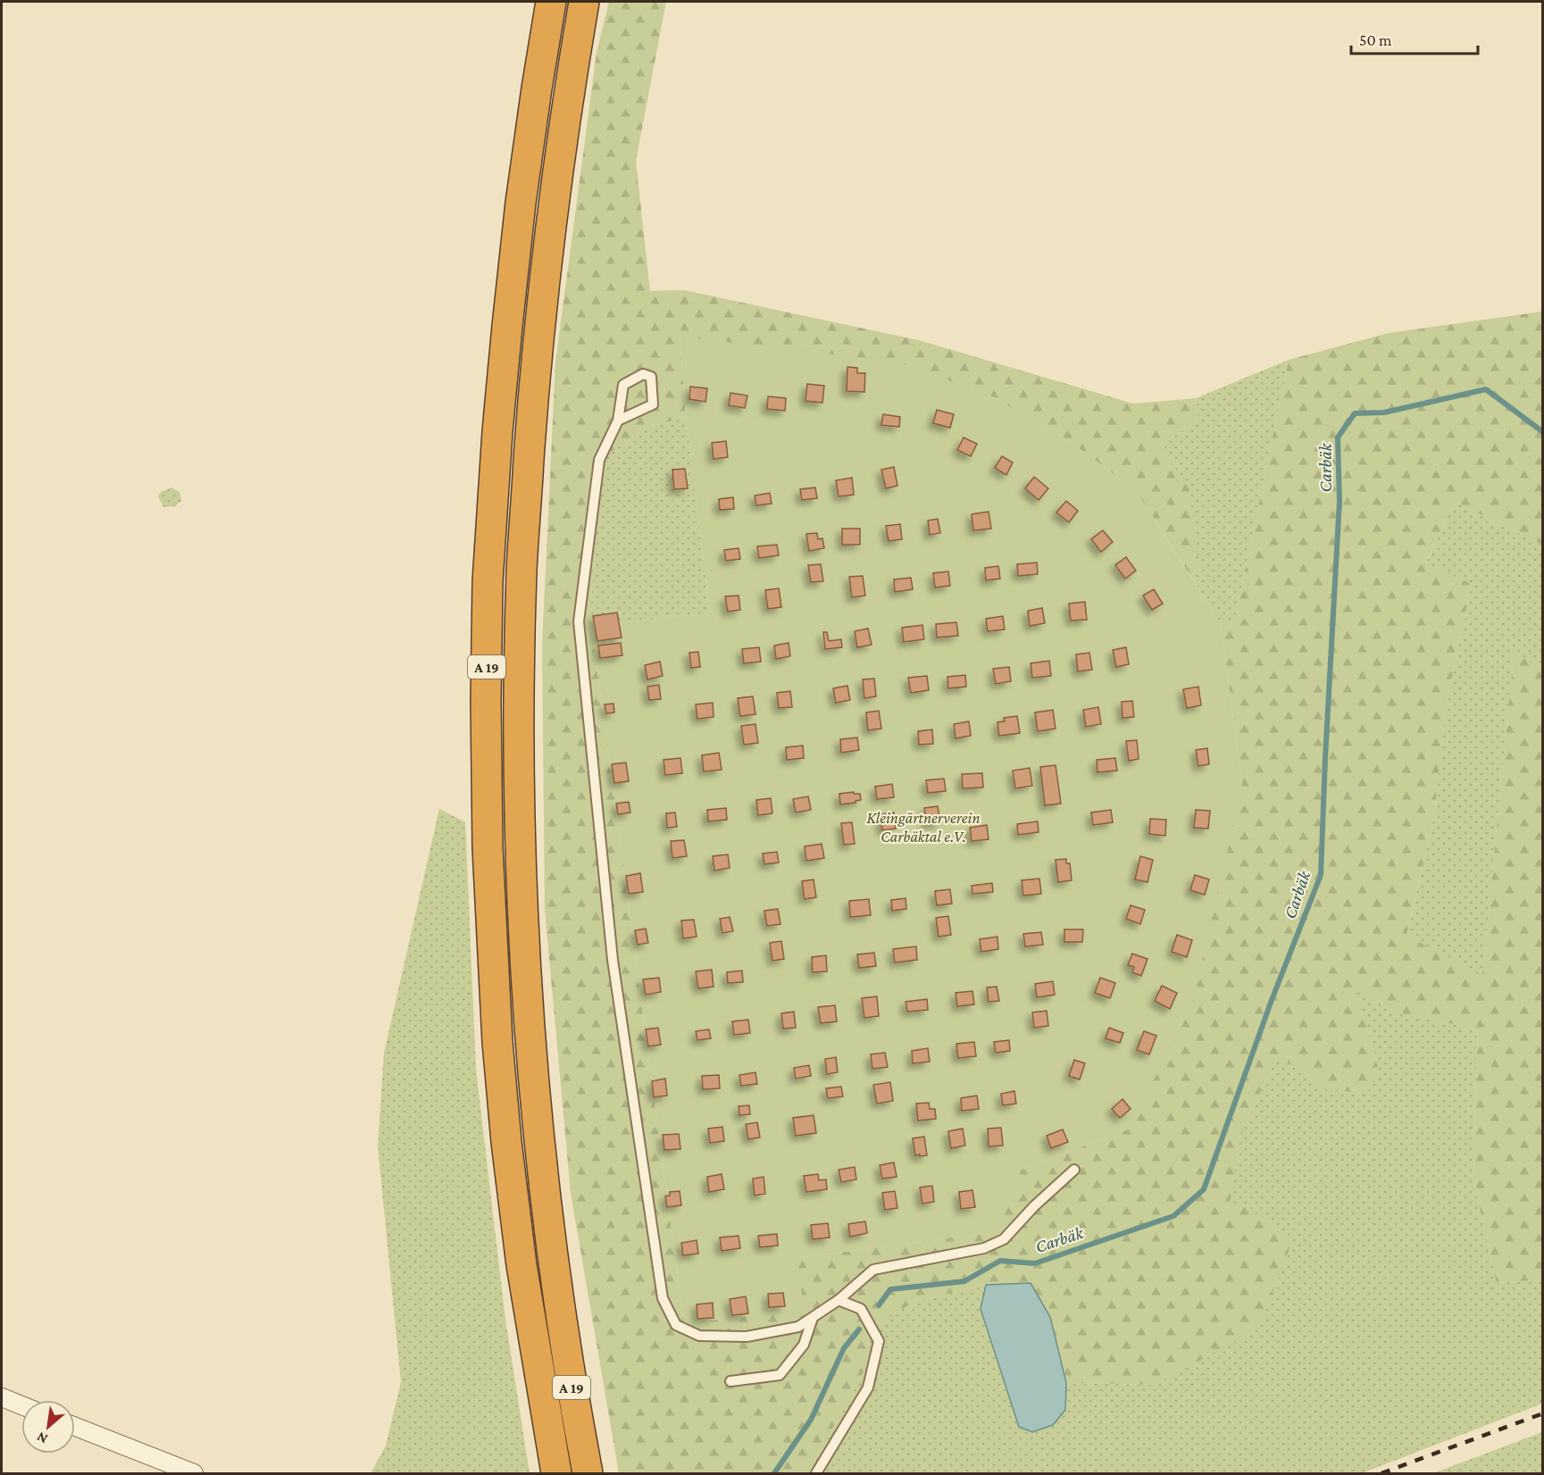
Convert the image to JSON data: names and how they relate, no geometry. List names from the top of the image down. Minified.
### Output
{"streets":{"highway":["A 19"]},"water":["Carbäk"],"parks":["Kleingärtnerverein Carbäktal e.V."],"scale_bar":"50 m","north":"bottom left"}
